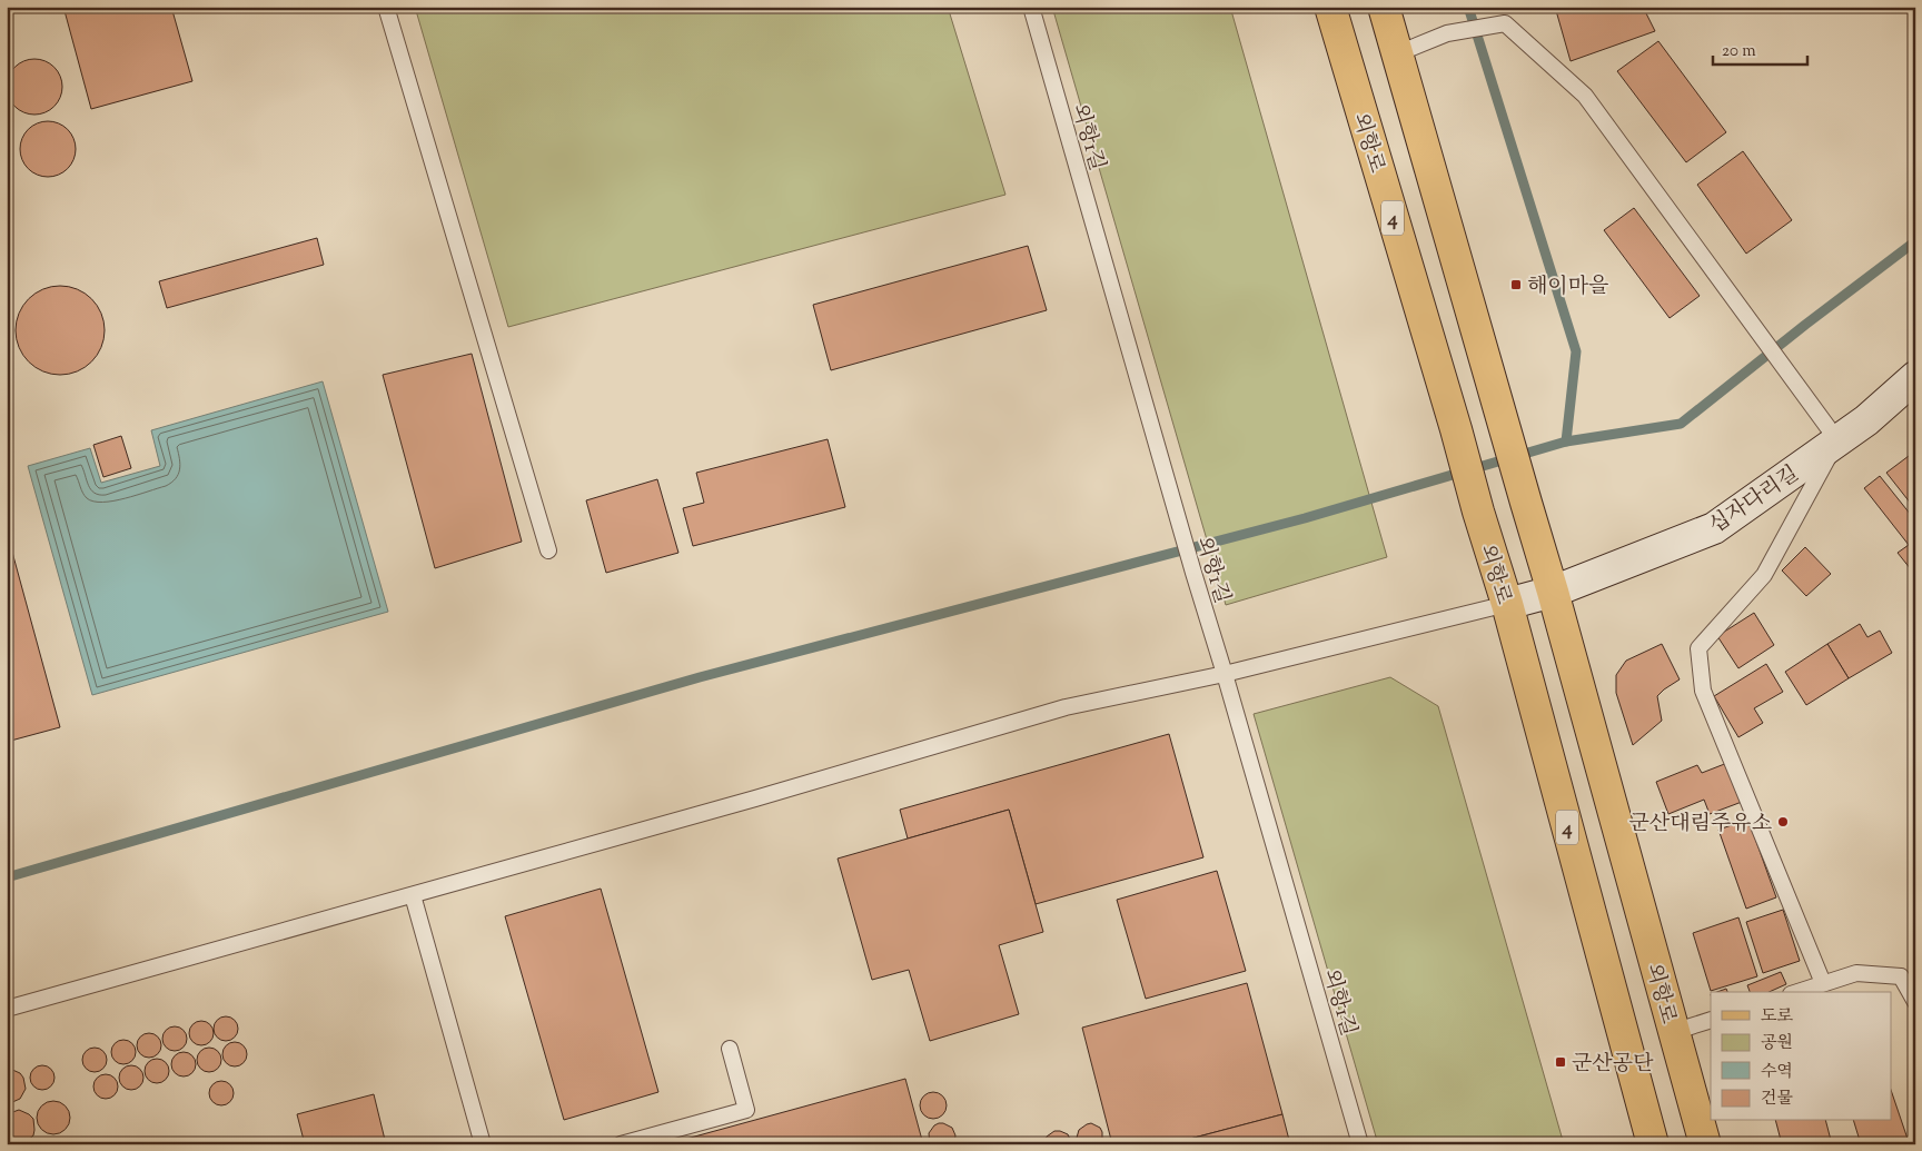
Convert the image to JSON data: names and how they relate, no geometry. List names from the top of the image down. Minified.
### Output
{"streets":{"main road":["외항로","4"],"street":["십자다리길"],"lane":["외항1길"]},"crossings":[["외항로","십자다리길"]],"places":{"transit":["해이마을","군산공단"],"other":["군산대림주유소"]},"legend":["도로","공원","수역","건물"],"scale_bar":"20 m"}
